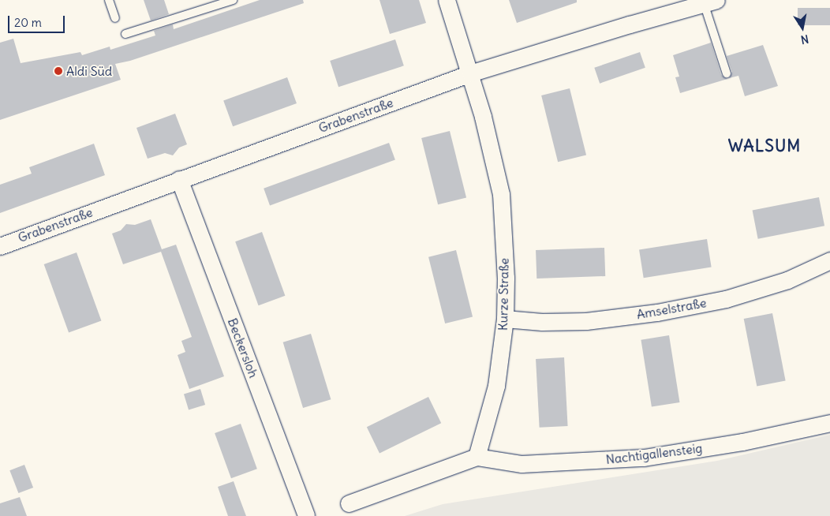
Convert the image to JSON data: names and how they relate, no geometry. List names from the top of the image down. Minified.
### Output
{"streets":{"street":["Grabenstraße","Kurze Straße","Amselstraße","Beckersloh","Nachtigallensteig"]},"crossings":[["Grabenstraße","Kurze Straße"],["Grabenstraße","Beckersloh"],["Kurze Straße","Amselstraße"],["Kurze Straße","Nachtigallensteig"]],"districts":["WALSUM"],"places":["Aldi Süd"],"scale_bar":"20 m","north":"bottom"}
